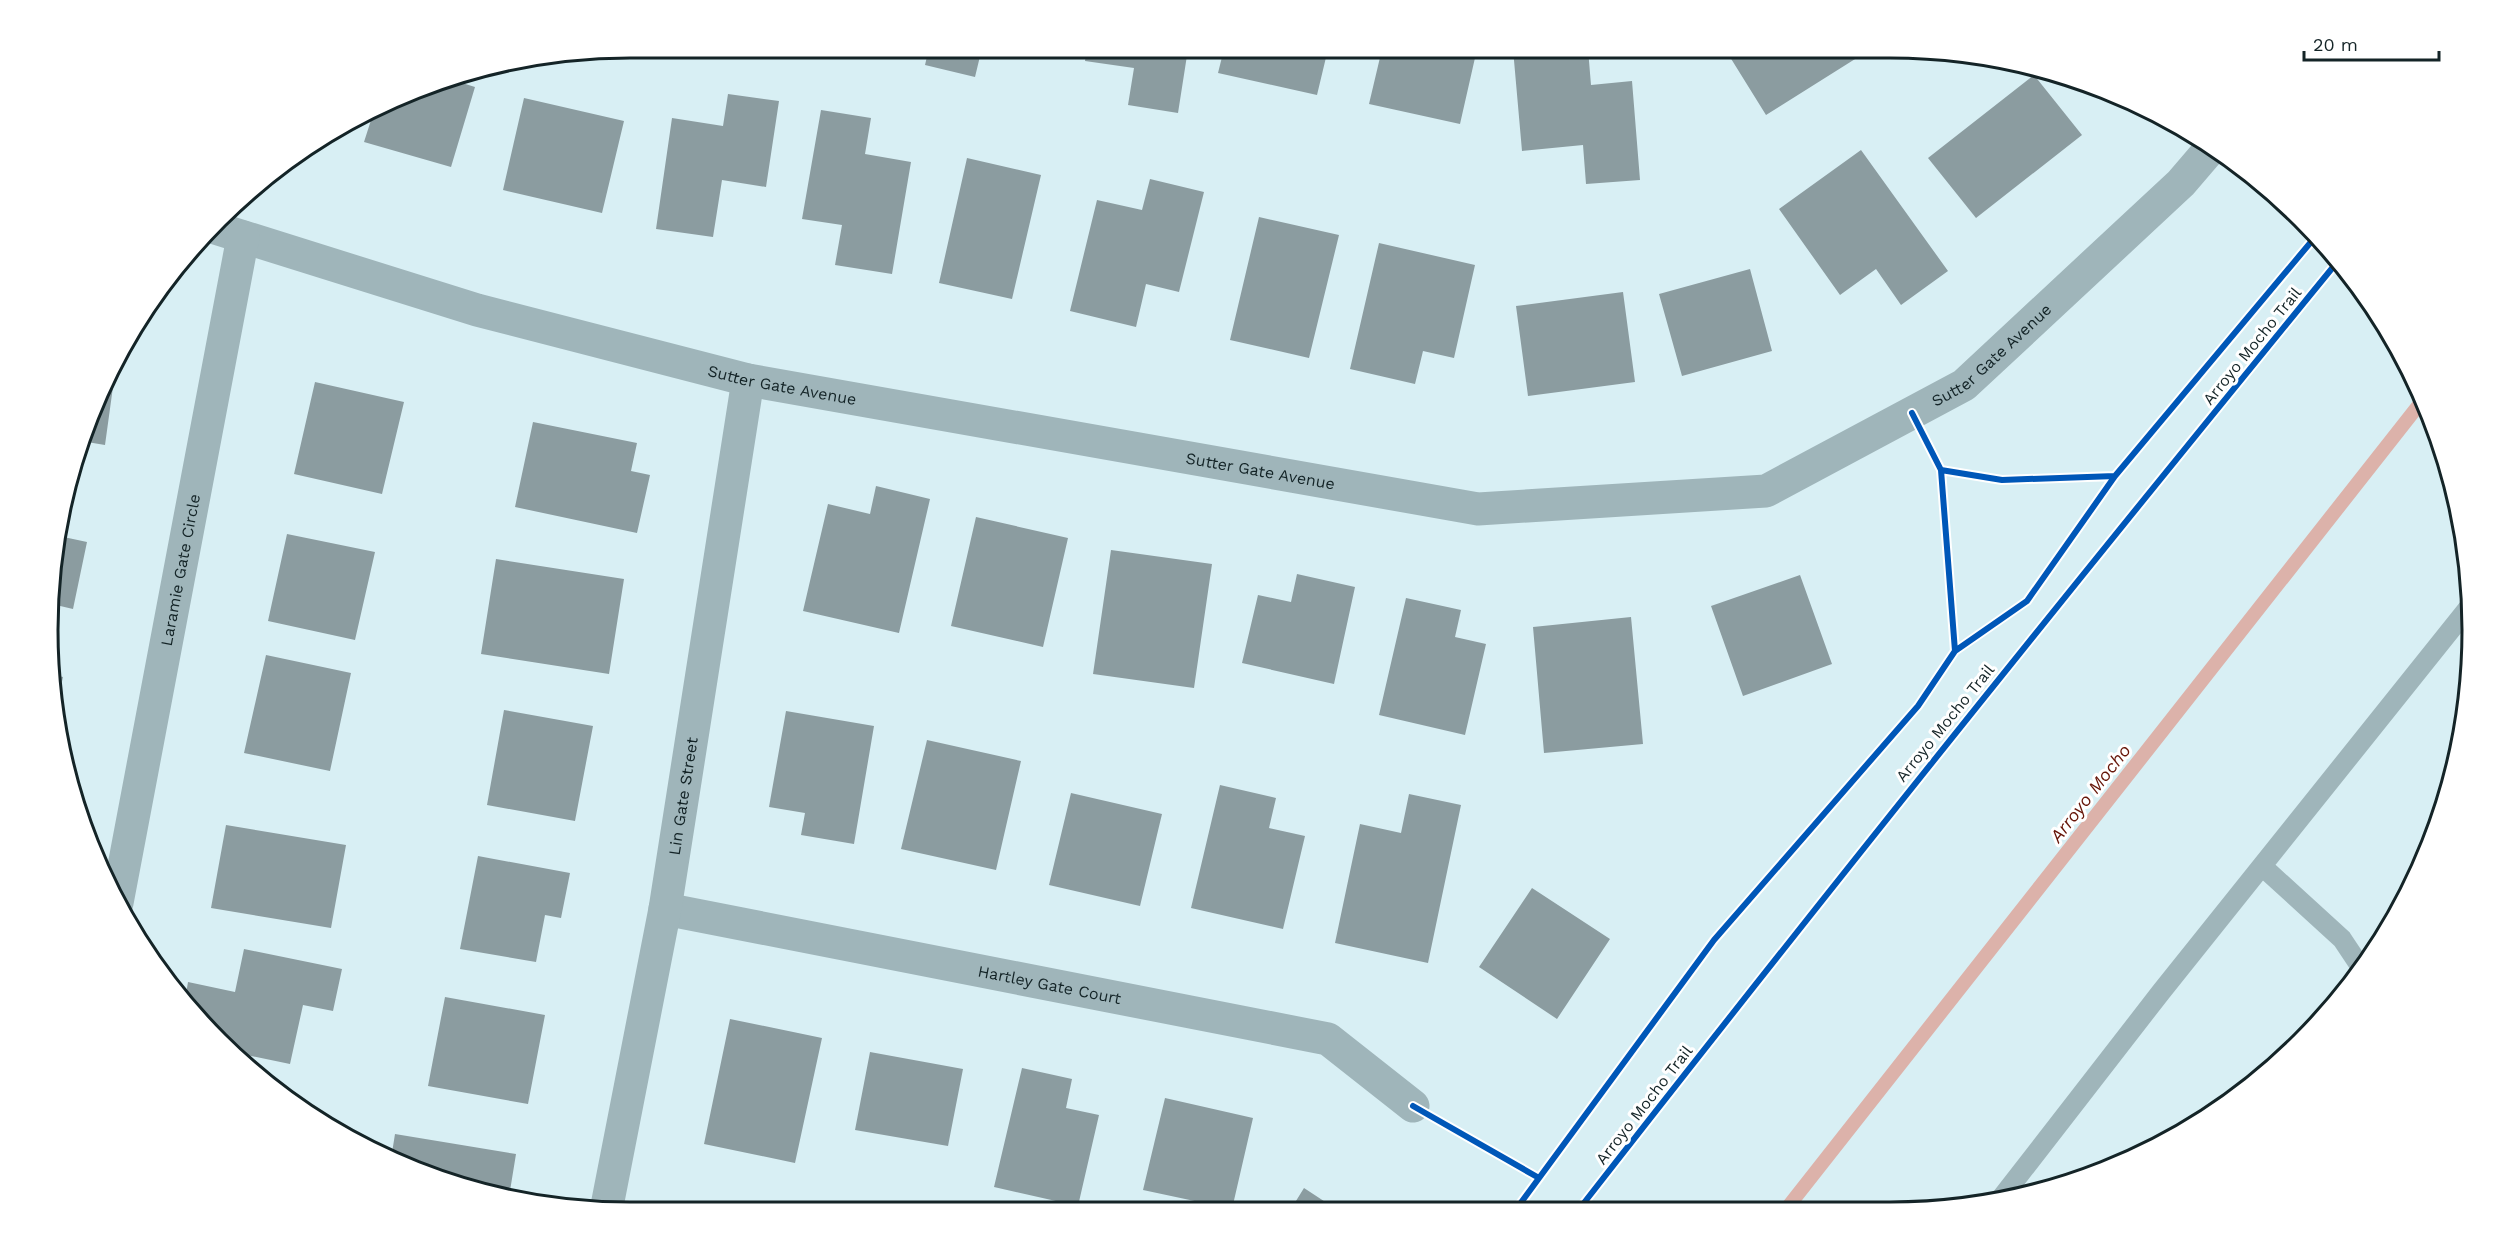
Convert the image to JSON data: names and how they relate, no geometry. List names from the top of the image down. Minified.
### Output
{"streets":{"street":["Sutter Gate Avenue","Laramie Gate Circle","Lin Gate Street","Hartley Gate Court"],"cycle path":["Arroyo Mocho Trail"]},"crossings":[["Sutter Gate Avenue","Laramie Gate Circle"],["Sutter Gate Avenue","Lin Gate Street"],["Lin Gate Street","Hartley Gate Court"]],"water":["Arroyo Mocho"],"scale_bar":"20 m"}
